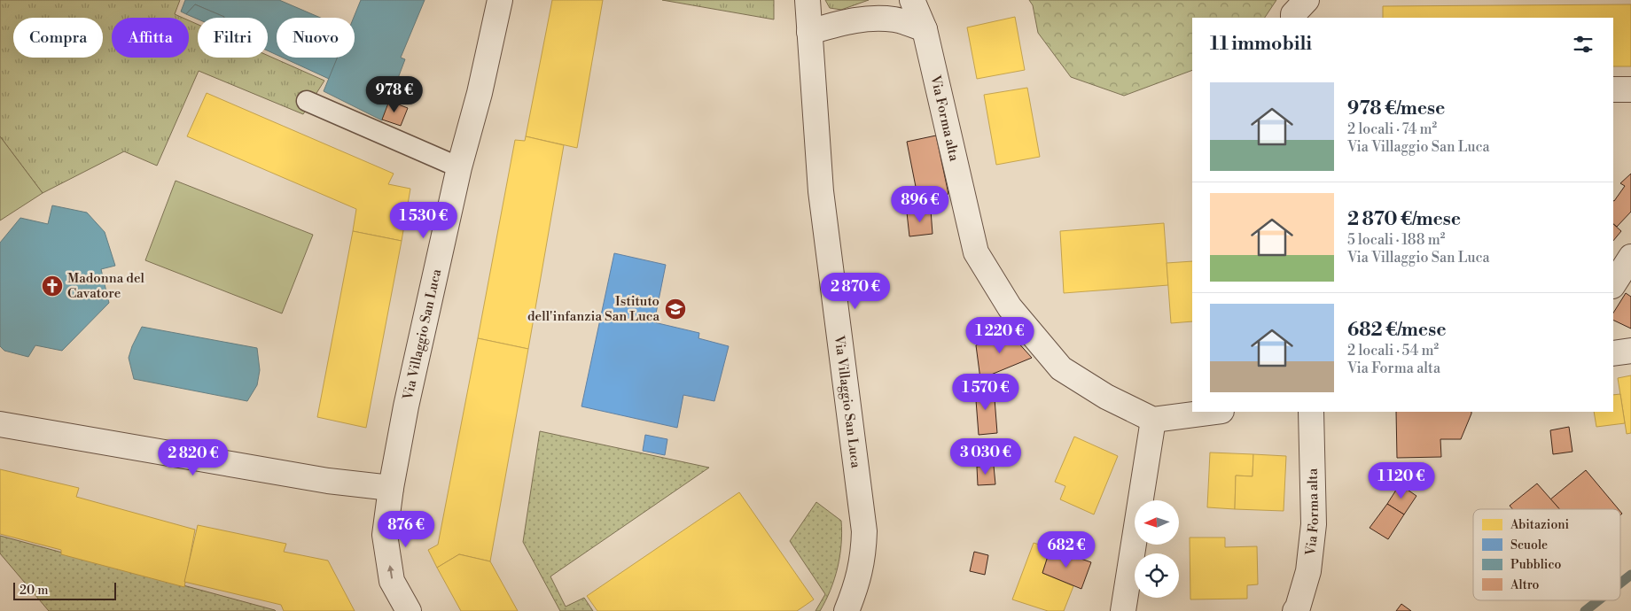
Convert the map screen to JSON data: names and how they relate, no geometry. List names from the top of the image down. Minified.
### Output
{"streets":{"street":["Via Forma alta","Via Villaggio San Luca"]},"places":{"church":["Madonna del Cavatore"],"school or university":["Istituto dell'infanzia San Luca"]},"legend":["Abitazioni","Scuole","Pubblico","Altro"],"scale_bar":"20 m","north":"left","page":{"chip":["Compra","Affitta","Filtri","Nuovo"],"heading":"11 immobili","list":[{"name":"978 €/mese","note":"2 locali · 74 m² · Via Villaggio San Luca"},{"name":"2 870 €/mese","note":"5 locali · 188 m² · Via Villaggio San Luca"},{"name":"682 €/mese","note":"2 locali · 54 m² · Via Forma alta"}],"price":["978 €","896 €","1 530 €","2 870 €","1 220 €","1 570 €","3 030 €","2 820 €","1 120 €","876 €","682 €"],"scale":"20 m"}}
